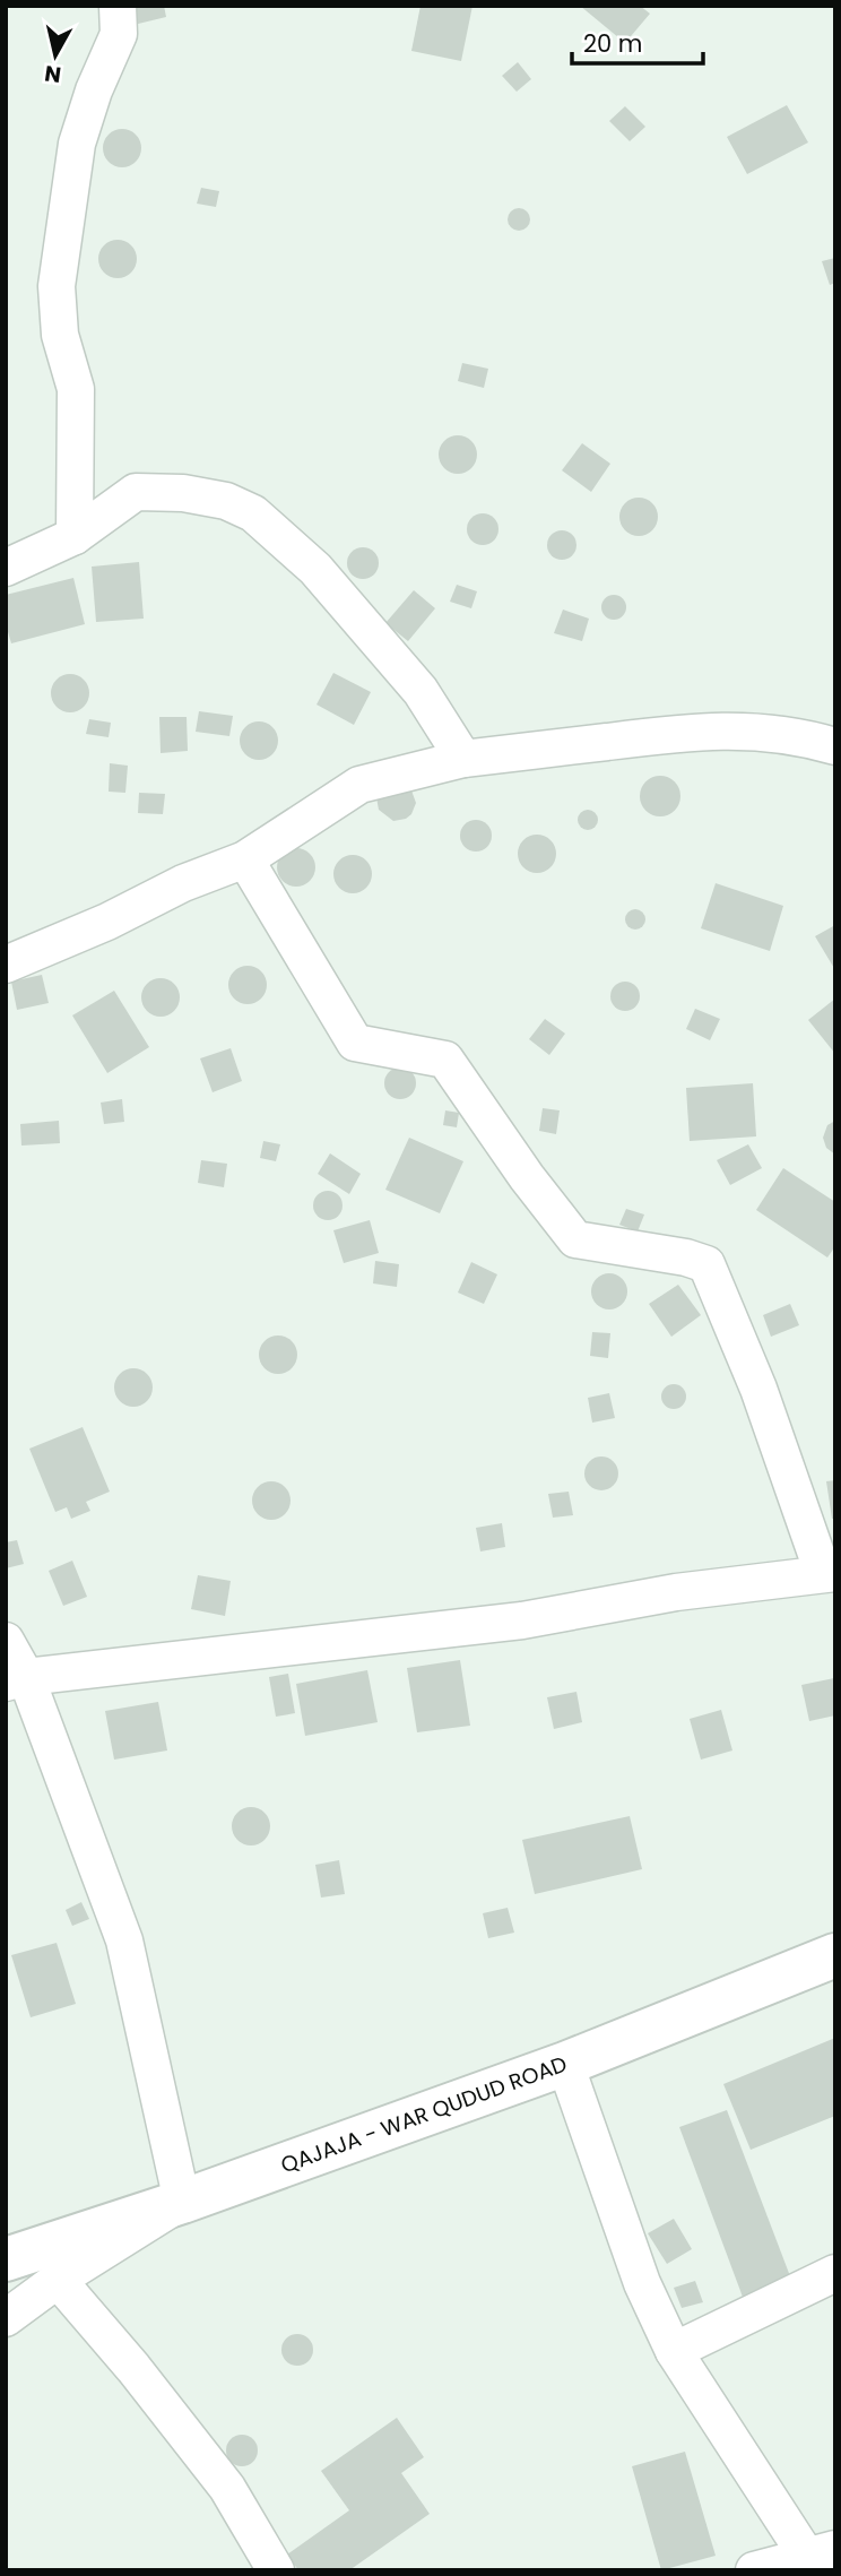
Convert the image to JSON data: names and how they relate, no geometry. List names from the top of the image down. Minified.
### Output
{"streets":{"street":["QAJAJA - WAR QUDUD ROAD"]},"scale_bar":"20 m","north":"bottom"}
